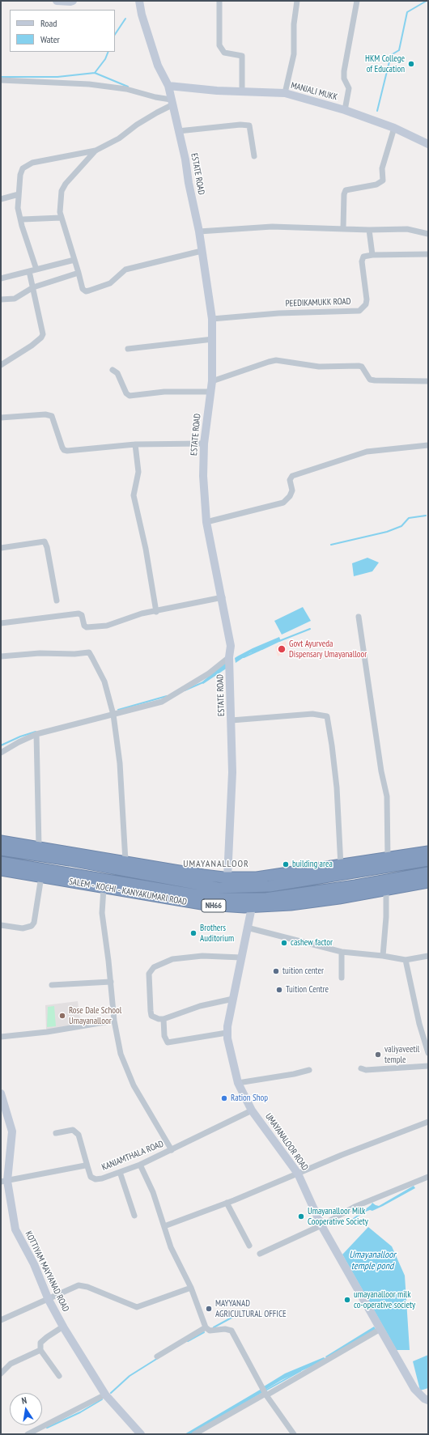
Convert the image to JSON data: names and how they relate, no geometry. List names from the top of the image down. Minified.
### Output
{"streets":{"highway":["SALEM - KOCHI - KANYAKUMARI ROAD","NH66"],"street":["MANJALI MUKK","ESTATE ROAD","PEEDIKAMUKK ROAD","UMAYANALOOR ROAD","KANJAMTHALA ROAD","KOTTIYAM MAYYANAD ROAD"]},"crossings":[["MANJALI MUKK","ESTATE ROAD"],["ESTATE ROAD","PEEDIKAMUKK ROAD"],["SALEM - KOCHI - KANYAKUMARI ROAD","UMAYANALOOR ROAD"],["UMAYANALOOR ROAD","KANJAMTHALA ROAD"]],"districts":["UMAYANALLOOR"],"water":["Umayanalloor temple pond"],"places":["HKM College of Education","Govt Ayurveda Dispensary Umayanalloor","building area","Brothers Auditorium","cashew factor","tuition center","Tuition Centre","Rose Dale School Umayanalloor","valiyaveetil temple","Ration Shop","Umayanalloor Milk Cooperative Society","umayanalloor milk co-operative society","MAYYANAD AGRICULTURAL OFFICE"],"legend":["Road","Water"],"north":"top"}
